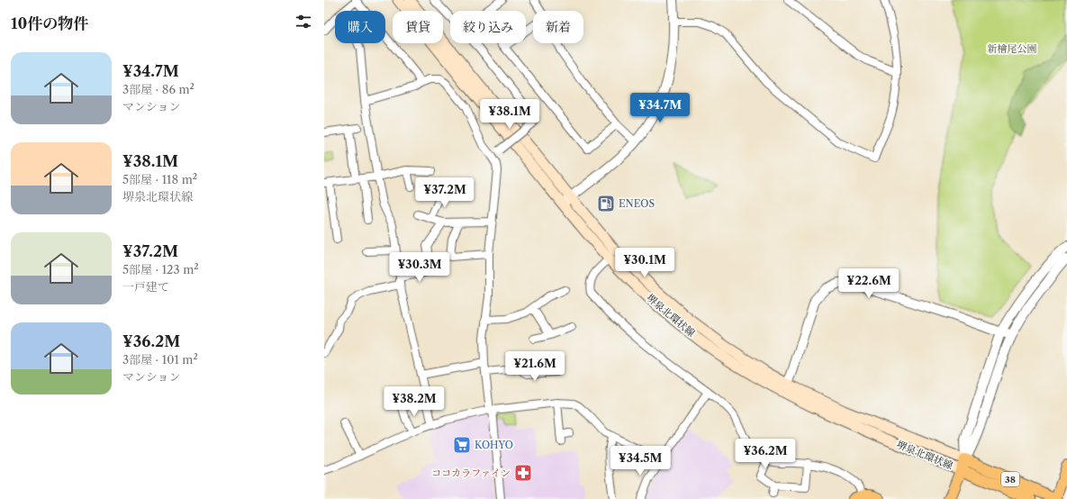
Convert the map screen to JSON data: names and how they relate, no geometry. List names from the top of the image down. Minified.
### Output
{"streets":{"main road":["堺泉北環状線","38"]},"crossings":[["堺泉北環状線","38"]],"parks":["新檜尾公園"],"places":{"fuel station":["ENEOS"],"supermarket":["KOHYO"],"pharmacy":["ココカラファイン"]},"page":{"heading":"10件の物件","chip":["購入","賃貸","絞り込み","新着"],"list":[{"name":"¥34.7M","note":"3部屋 · 86 m² · マンション"},{"name":"¥38.1M","note":"5部屋 · 118 m² · 堺泉北環状線"},{"name":"¥37.2M","note":"5部屋 · 123 m² · 一戸建て"},{"name":"¥36.2M","note":"3部屋 · 101 m² · マンション"}],"price":["¥34.7M","¥38.1M","¥37.2M","¥30.1M","¥30.3M","¥22.6M","¥21.6M","¥38.2M","¥36.2M","¥34.5M"]}}
